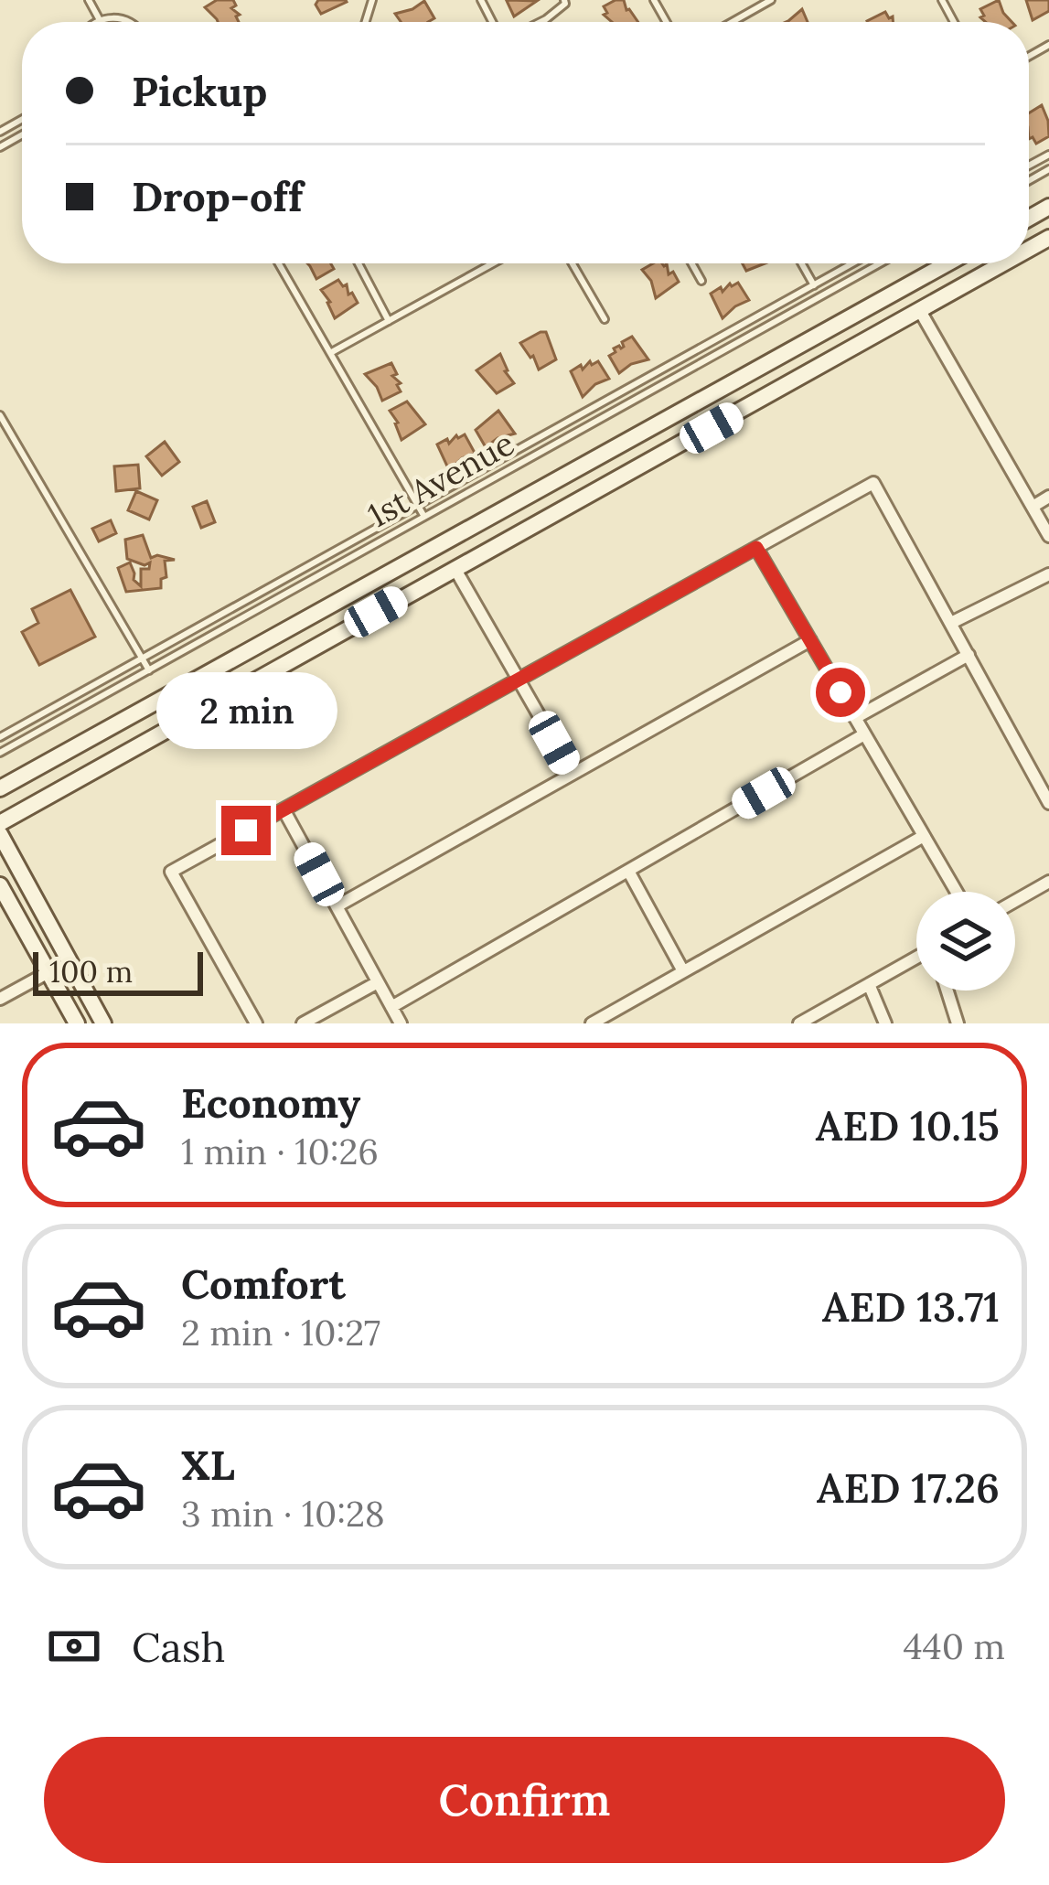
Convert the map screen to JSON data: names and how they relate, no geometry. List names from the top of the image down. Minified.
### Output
{"streets":{"lane":["1st Avenue"]},"scale_bar":"100 m","page":{"banner":["Pickup","Drop-off"],"bubble":"2 min","scale":"100 m","list":[{"name":"Economy","note":"1 min · 10:26","value":"AED 10.15"},{"name":"Comfort","note":"2 min · 10:27","value":"AED 13.71"},{"name":"XL","note":"3 min · 10:28","value":"AED 17.26"}],"pay":["Cash","440 m"],"buttons":"Confirm"}}
